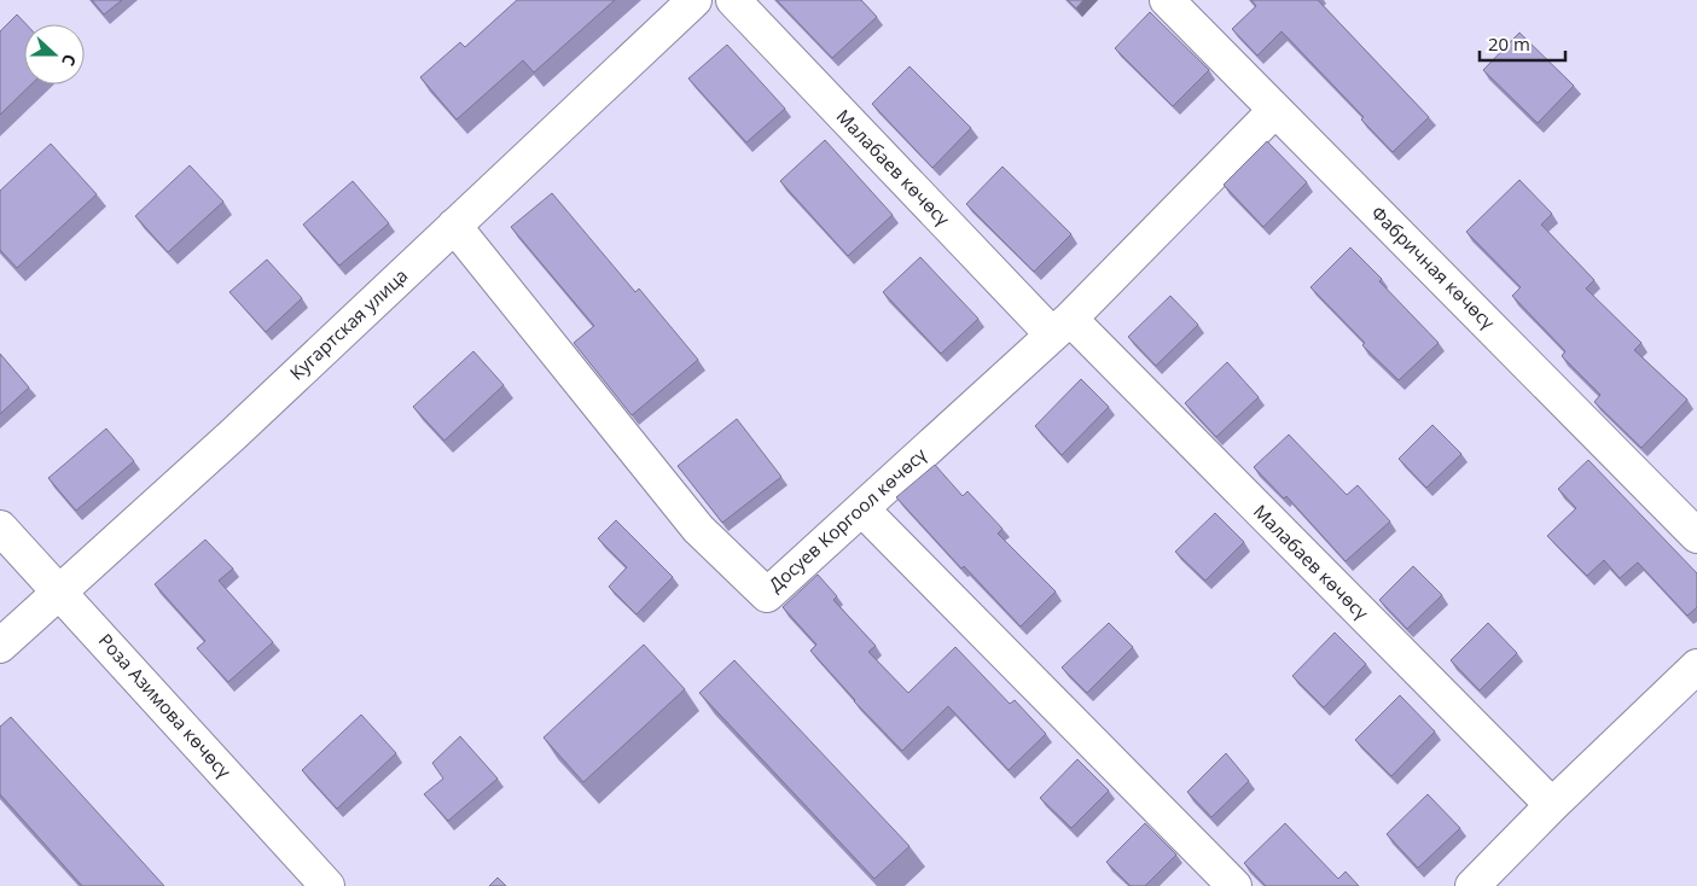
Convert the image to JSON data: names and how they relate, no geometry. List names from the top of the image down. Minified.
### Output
{"streets":{"street":["Малабаев көчөсү","Фабричная көчөсү","Кугартская улица","Досуев Коргоол көчөсү","Роза Азимова көчөсү"]},"crossings":[["Малабаев көчөсү","Досуев Коргоол көчөсү"],["Фабричная көчөсү","Досуев Коргоол көчөсү"],["Кугартская улица","Досуев Коргоол көчөсү"],["Кугартская улица","Роза Азимова көчөсү"]],"scale_bar":"20 m","north":"right"}
